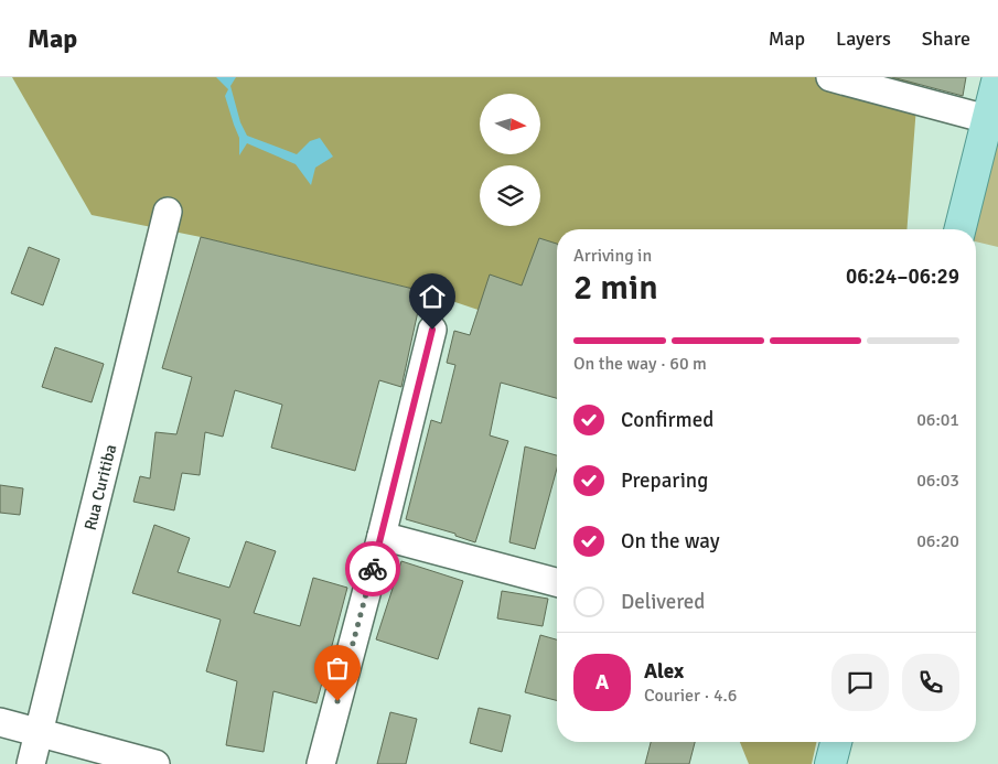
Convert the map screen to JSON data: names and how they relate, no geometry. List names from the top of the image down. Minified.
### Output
{"streets":{"street":["Rua Curitiba"]},"north":"right","page":{"header":"Map","nav":["Map","Layers","Share"],"heading":["2 min","Arriving in","06:24–06:29"],"panel":["Alex","Courier · 4.6"],"bar":"On the way · 60 m","list":[["Confirmed","06:01"],["Preparing","06:03"],["On the way","06:20"],"Delivered"],"round":"A"}}
